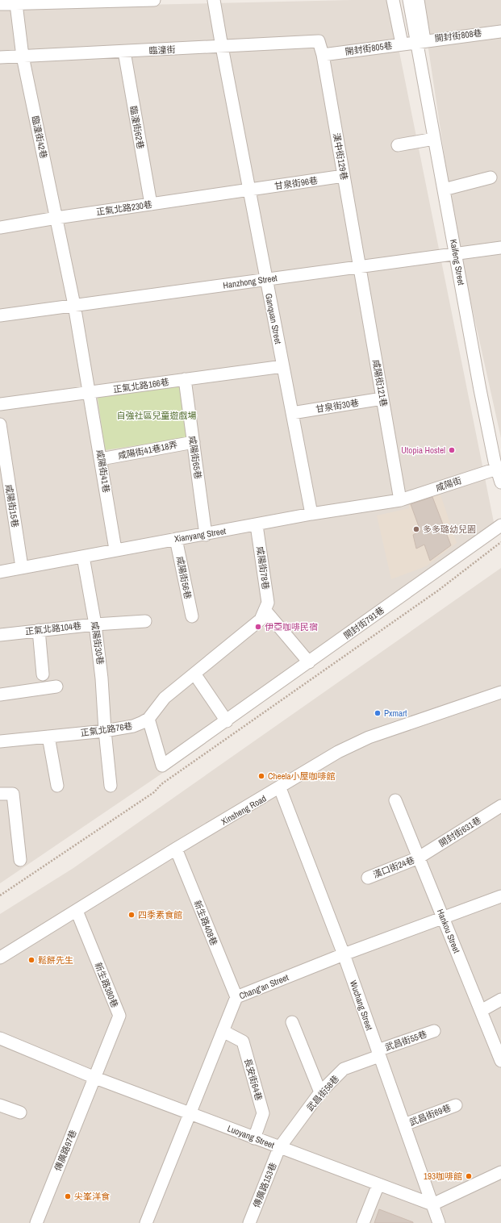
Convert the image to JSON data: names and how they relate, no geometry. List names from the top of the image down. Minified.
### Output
{"streets":{"street":["開封街808巷","開封街805巷","臨潼街","臨潼街62巷","臨潼街42巷","漢中街129巷","甘泉街96巷","正氣北路230巷","Kaifeng Street","Hanzhong Street","Ganquan Street","咸陽街121巷","正氣北路166巷","甘泉街30巷","咸陽街41巷18弄","咸陽街65巷","咸陽街41巷","咸陽街","咸陽街15巷","Xianyang Street","咸陽街78巷","咸陽街56巷","開封街791巷","正氣北路104巷","咸陽街30巷","正氣北路76巷","Xinsheng Road","開封街631巷","漢口街24巷","新生路408巷","Hankou Street","新生路380巷","Chang'an Street","Wuchang Street","武昌街55巷","長安街64巷","武昌街58巷","武昌街69巷","Luoyang Street","傳廣路97巷","傳廣路153巷"]},"crossings":[["開封街808巷","開封街805巷"],["開封街808巷","Kaifeng Street"],["開封街805巷","臨潼街"],["開封街805巷","漢中街129巷"],["開封街805巷","Kaifeng Street"],["臨潼街","臨潼街62巷"],["臨潼街","臨潼街42巷"],["臨潼街","漢中街129巷"],["臨潼街","Ganquan Street"],["臨潼街62巷","正氣北路230巷"],["臨潼街42巷","正氣北路230巷"],["臨潼街42巷","Hanzhong Street"],["臨潼街42巷","咸陽街41巷"],["漢中街129巷","甘泉街96巷"],["漢中街129巷","Hanzhong Street"],["漢中街129巷","咸陽街121巷"],["甘泉街96巷","正氣北路230巷"],["甘泉街96巷","Ganquan Street"],["正氣北路230巷","Ganquan Street"],["Kaifeng Street","Hanzhong Street"],["Kaifeng Street","咸陽街"],["Hanzhong Street","Ganquan Street"],["Hanzhong Street","咸陽街121巷"],["Hanzhong Street","咸陽街41巷"],["Ganquan Street","正氣北路166巷"],["Ganquan Street","甘泉街30巷"],["Ganquan Street","Xianyang Street"],["咸陽街121巷","甘泉街30巷"],["咸陽街121巷","咸陽街"],["咸陽街121巷","Xianyang Street"],["正氣北路166巷","咸陽街65巷"],["正氣北路166巷","咸陽街41巷"],["咸陽街41巷18弄","咸陽街65巷"],["咸陽街41巷18弄","咸陽街41巷"],["咸陽街65巷","Xianyang Street"],["咸陽街41巷","Xianyang Street"],["咸陽街","Xianyang Street"],["咸陽街15巷","Xianyang Street"],["Xianyang Street","咸陽街78巷"],["Xianyang Street","咸陽街56巷"],["Xianyang Street","咸陽街30巷"],["咸陽街78巷","正氣北路76巷"],["開封街791巷","正氣北路76巷"],["正氣北路104巷","咸陽街30巷"],["咸陽街30巷","正氣北路76巷"],["Xinsheng Road","新生路408巷"],["Xinsheng Road","新生路380巷"],["Xinsheng Road","Wuchang Street"],["開封街631巷","漢口街24巷"],["開封街631巷","Hankou Street"],["漢口街24巷","Hankou Street"],["新生路408巷","Chang'an Street"],["Hankou Street","Chang'an Street"],["新生路380巷","Luoyang Street"],["新生路380巷","傳廣路97巷"],["Chang'an Street","Wuchang Street"],["Chang'an Street","長安街64巷"],["Chang'an Street","Luoyang Street"],["Wuchang Street","武昌街55巷"],["Wuchang Street","武昌街58巷"],["Wuchang Street","武昌街69巷"],["Wuchang Street","Luoyang Street"],["武昌街55巷","武昌街58巷"],["長安街64巷","Luoyang Street"],["武昌街58巷","Luoyang Street"],["武昌街58巷","傳廣路153巷"],["Luoyang Street","傳廣路97巷"],["Luoyang Street","傳廣路153巷"]],"parks":["自強社區兒童遊戲場"],"places":["Utopia Hostel","多多璐幼兒園","伊亞咖啡民宿","Pxmart","Cheela小屋咖啡館","四季素食館","鬆餅先生","193咖啡館","尖峯洋食"]}
